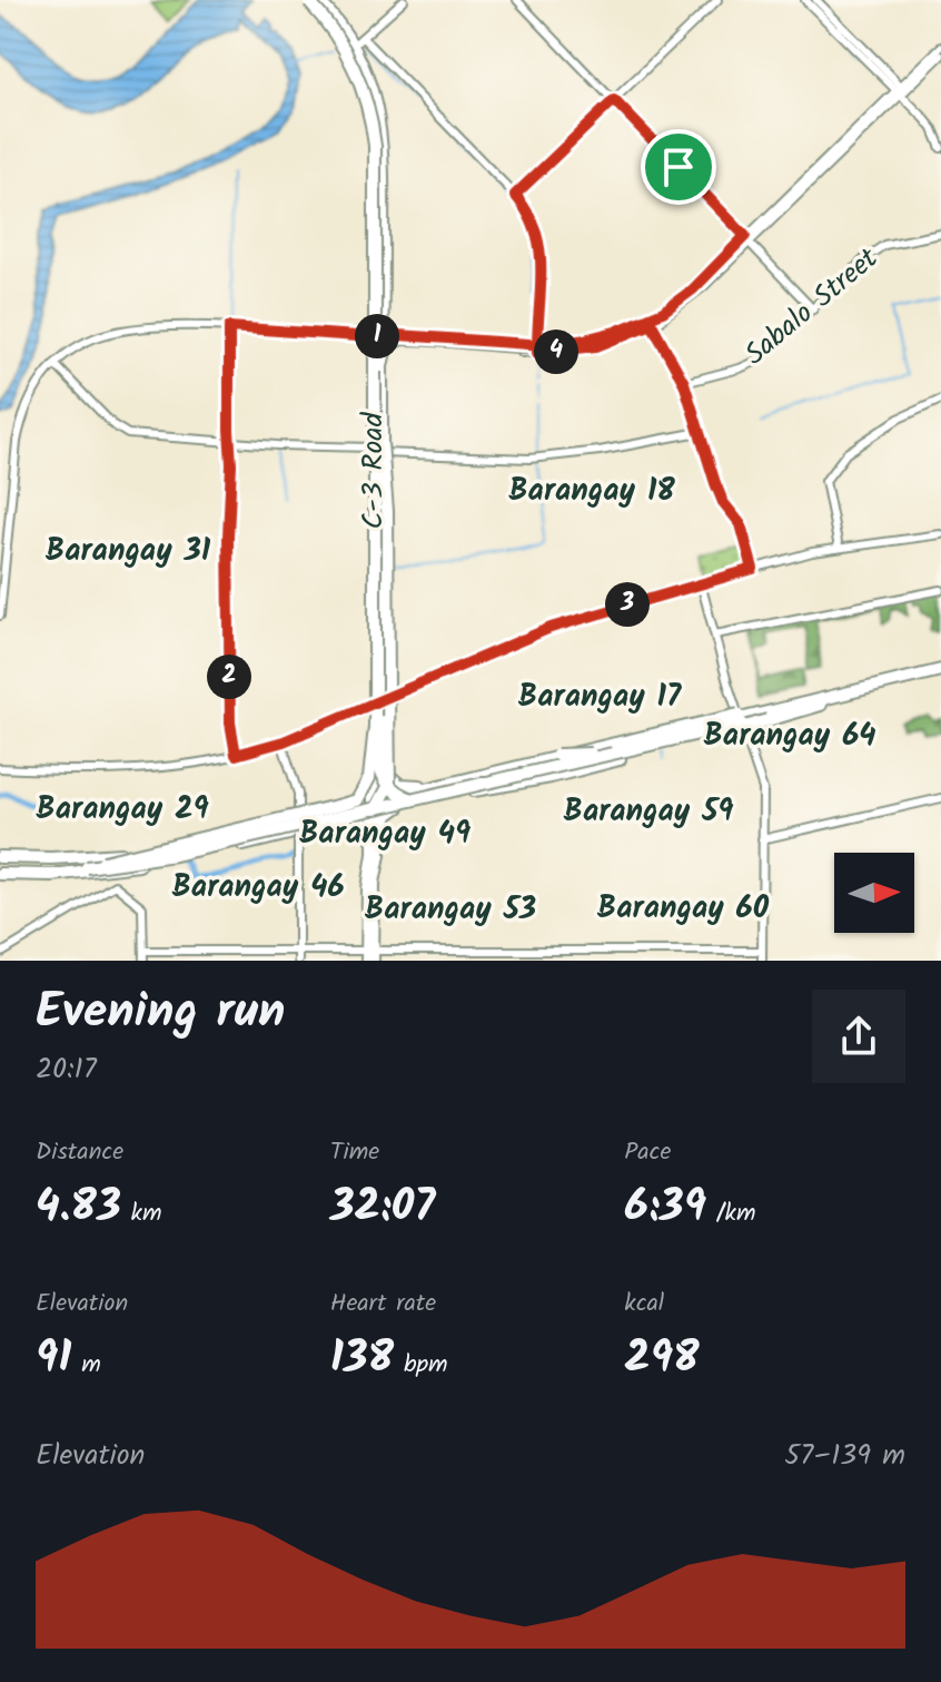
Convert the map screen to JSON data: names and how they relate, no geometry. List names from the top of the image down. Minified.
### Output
{"streets":{"main road":["C-3 Road"],"street":["Sabalo Street"]},"districts":["Barangay 18","Barangay 31","Barangay 17","Barangay 64","Barangay 29","Barangay 59","Barangay 49","Barangay 46","Barangay 60","Barangay 53"],"north":"right","page":{"pins":["1","4","3","2"],"heading":["Evening run","20:17"],"stats":[["Distance","4.83 km"],["Time","32:07"],["Pace","6:39 /km"],["Elevation","91 m"],["Heart rate","138 bpm"],["kcal","298"]],"chart":["Elevation","57–139 m"]}}
